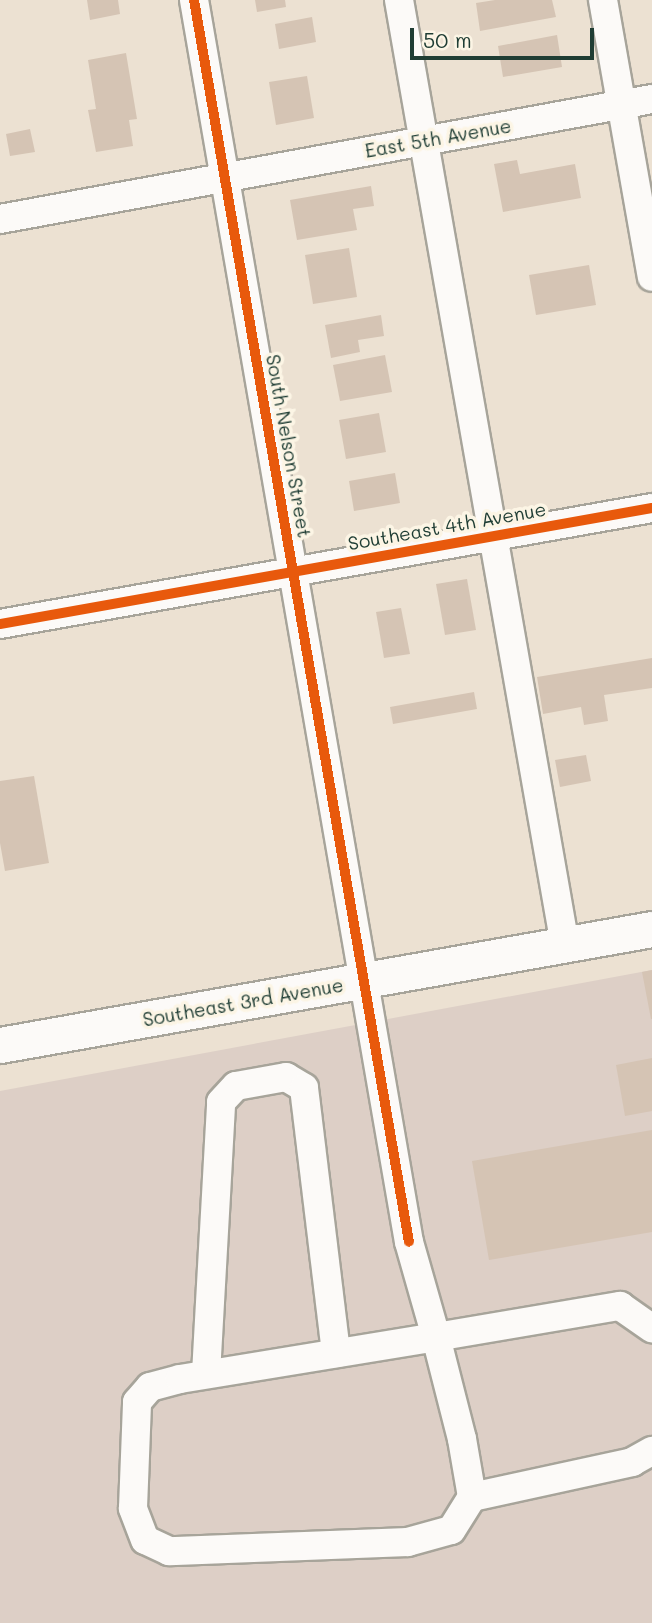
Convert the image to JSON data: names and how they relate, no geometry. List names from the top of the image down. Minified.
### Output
{"streets":{"main road":["Southeast 3rd Avenue"],"street":["East 5th Avenue","South Nelson Street","Southeast 4th Avenue"]},"crossings":[["East 5th Avenue","South Nelson Street"],["South Nelson Street","Southeast 4th Avenue"],["South Nelson Street","Southeast 3rd Avenue"]],"scale_bar":"50 m"}
